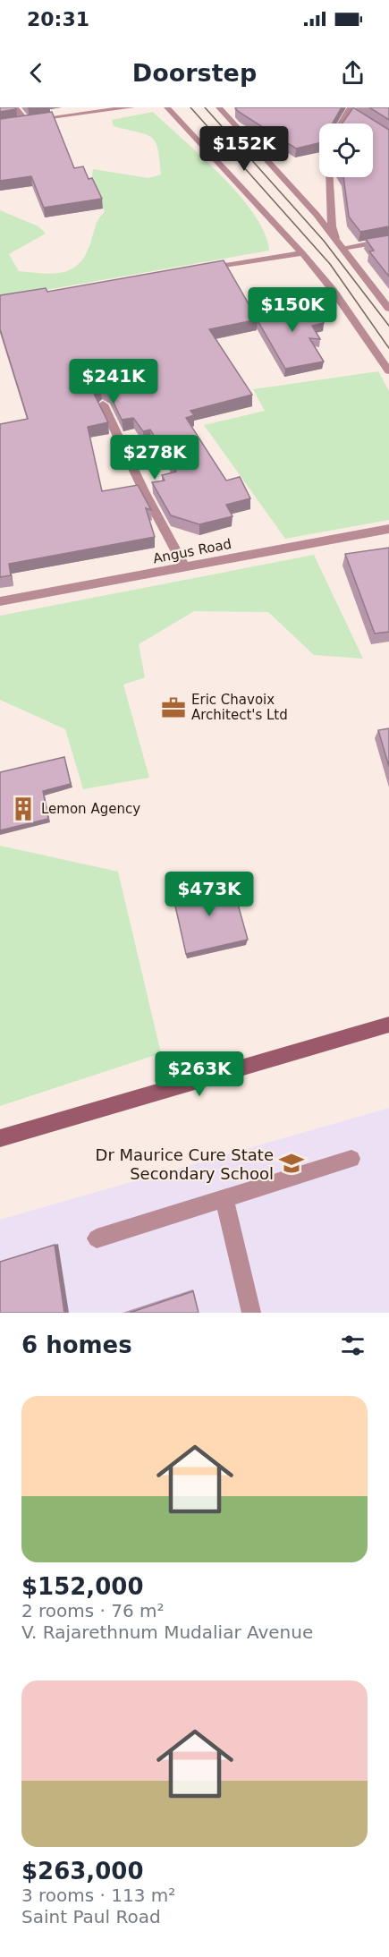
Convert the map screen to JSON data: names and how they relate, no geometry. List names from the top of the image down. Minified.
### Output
{"streets":{"street":["Angus Road"]},"places":{"office":["Eric Chavoix Architect's Ltd"],"building":["Lemon Agency"],"school or university":["Dr Maurice Cure State Secondary School"]},"page":{"status":"20:31","header":"Doorstep","price":["$152K","$150K","$241K","$278K","$473K","$263K"],"heading":"6 homes","list":[{"name":"$152,000","note":"2 rooms · 76 m² · V. Rajarethnum Mudaliar Avenue"},{"name":"$263,000","note":"3 rooms · 113 m² · Saint Paul Road"}]}}
